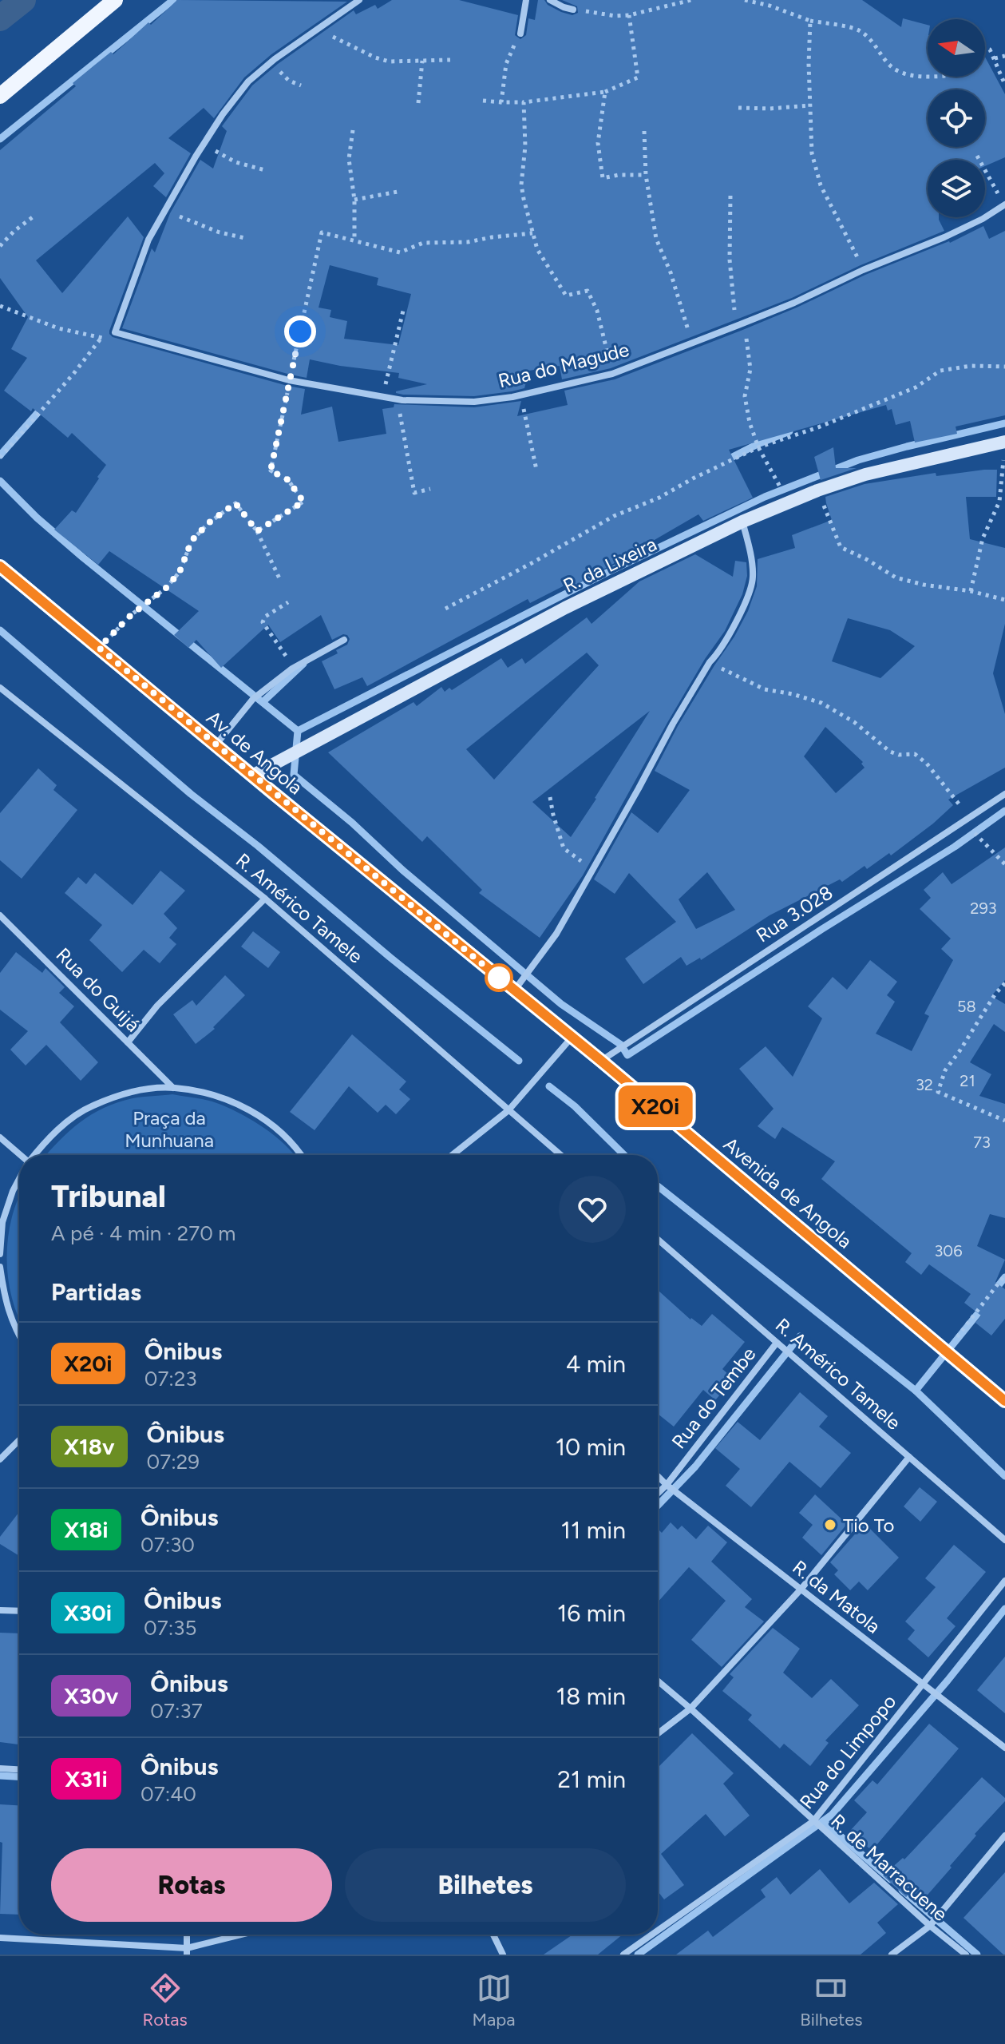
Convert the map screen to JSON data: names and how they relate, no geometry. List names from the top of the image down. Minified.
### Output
{"streets":{"main road":["R. da Lixeira","Av. de Angola","Avenida de Angola"],"street":["Rua do Magude","R. Américo Tamele","Rua 3.028","Rua do Guijá","Rua do Tembe","R. da Matola","Rua do Limpopo","R. de Marracuene"]},"crossings":[["R. da Lixeira","Av. de Angola"],["Av. de Angola","Avenida de Angola"],["R. Américo Tamele","Rua do Tembe"],["Rua 3.028","Avenida de Angola"],["Rua do Tembe","R. da Matola"],["R. da Matola","Rua do Limpopo"],["Rua do Limpopo","R. de Marracuene"]],"parks":["Praça da Munhuana"],"places":["Tio To"],"lines":["bus line X20i"],"house_numbers":["293","58","21","32","73","306"],"north":"left","page":{"on_map":"X20i","heading":[["Tribunal","A pé · 4 min · 270 m"],"Partidas"],"list":[{"mark":"X20i","name":"Ônibus","note":"07:23","value":"4 min"},{"mark":"X18v","name":"Ônibus","note":"07:29","value":"10 min"},{"mark":"X18i","name":"Ônibus","note":"07:30","value":"11 min"},{"mark":"X30i","name":"Ônibus","note":"07:35","value":"16 min"},{"mark":"X30v","name":"Ônibus","note":"07:37","value":"18 min"},{"mark":"X31i","name":"Ônibus","note":"07:40","value":"21 min"}],"buttons":["Rotas","Bilhetes"],"tabs":["Rotas","Mapa","Bilhetes"]}}
